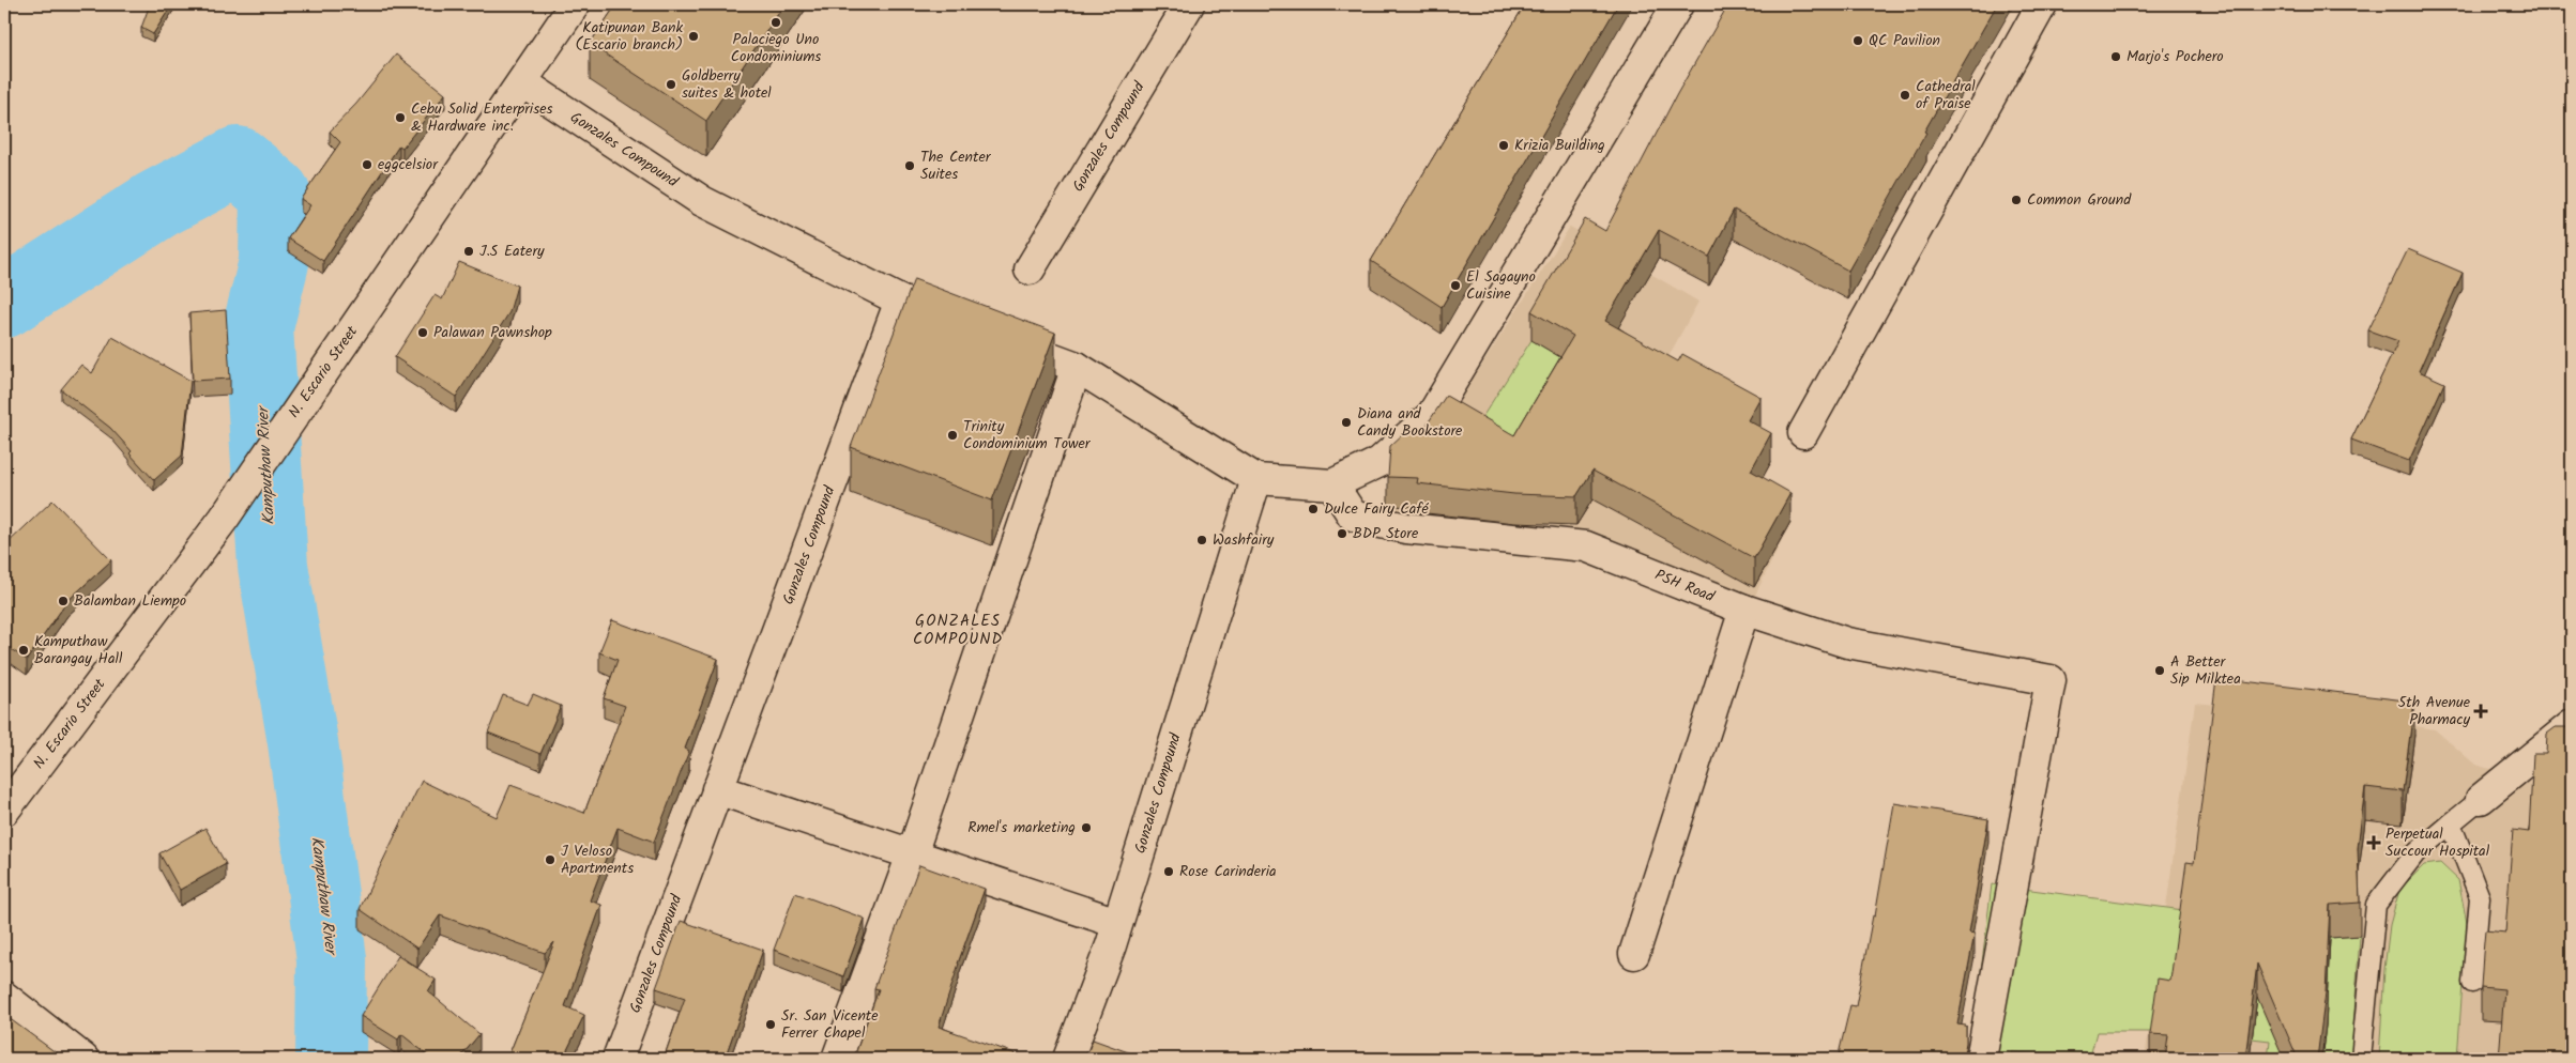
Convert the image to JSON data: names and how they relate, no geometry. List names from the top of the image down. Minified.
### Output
{"streets":{"street":["Gonzales Compound","N. Escario Street","PSH Road"]},"crossings":[["Gonzales Compound","N. Escario Street"]],"districts":["GONZALES COMPOUND"],"water":["Kamputhaw River"],"places":{"other":["Palaciego Uno Condominiums","Katipunan Bank (Escario branch)","QC Pavilion","Marjo's Pochero","Goldberry suites & hotel","Cathedral of Praise","Cebu Solid Enterprises & Hardware inc.","Krizia Building","eggcelsior","The Center Suites","Common Ground","J.S Eatery","El Sagayno Cuisine","Palawan Pawnshop","Diana and Candy Bookstore","Trinity Condominium Tower","Dulce Fairy Café","BDP Store","Washfairy","Balamban Liempo","Kamputhaw Barangay Hall","A Better Sip Milktea","Rmel's marketing","J Veloso Apartments","Rose Carinderia","Sr. San Vicente Ferrer Chapel"],"health":["5th Avenue Pharmacy","Perpetual Succour Hospital"]}}
